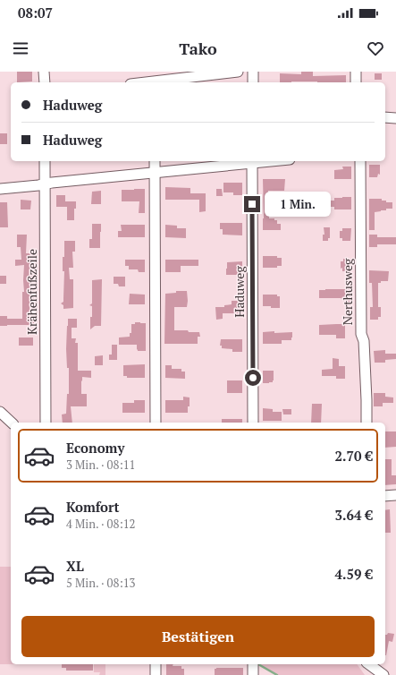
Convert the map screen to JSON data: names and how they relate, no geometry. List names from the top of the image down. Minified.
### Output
{"streets":{"street":["Krähenfußzeile","Haduweg","Nerthusweg"]},"page":{"status":"08:07","header":"Tako","banner":["Haduweg","Haduweg"],"bubble":"1 Min.","list":[{"name":"Economy","note":"3 Min. · 08:11","value":"2.70 €"},{"name":"Komfort","note":"4 Min. · 08:12","value":"3.64 €"},{"name":"XL","note":"5 Min. · 08:13","value":"4.59 €"}],"buttons":"Bestätigen"}}
